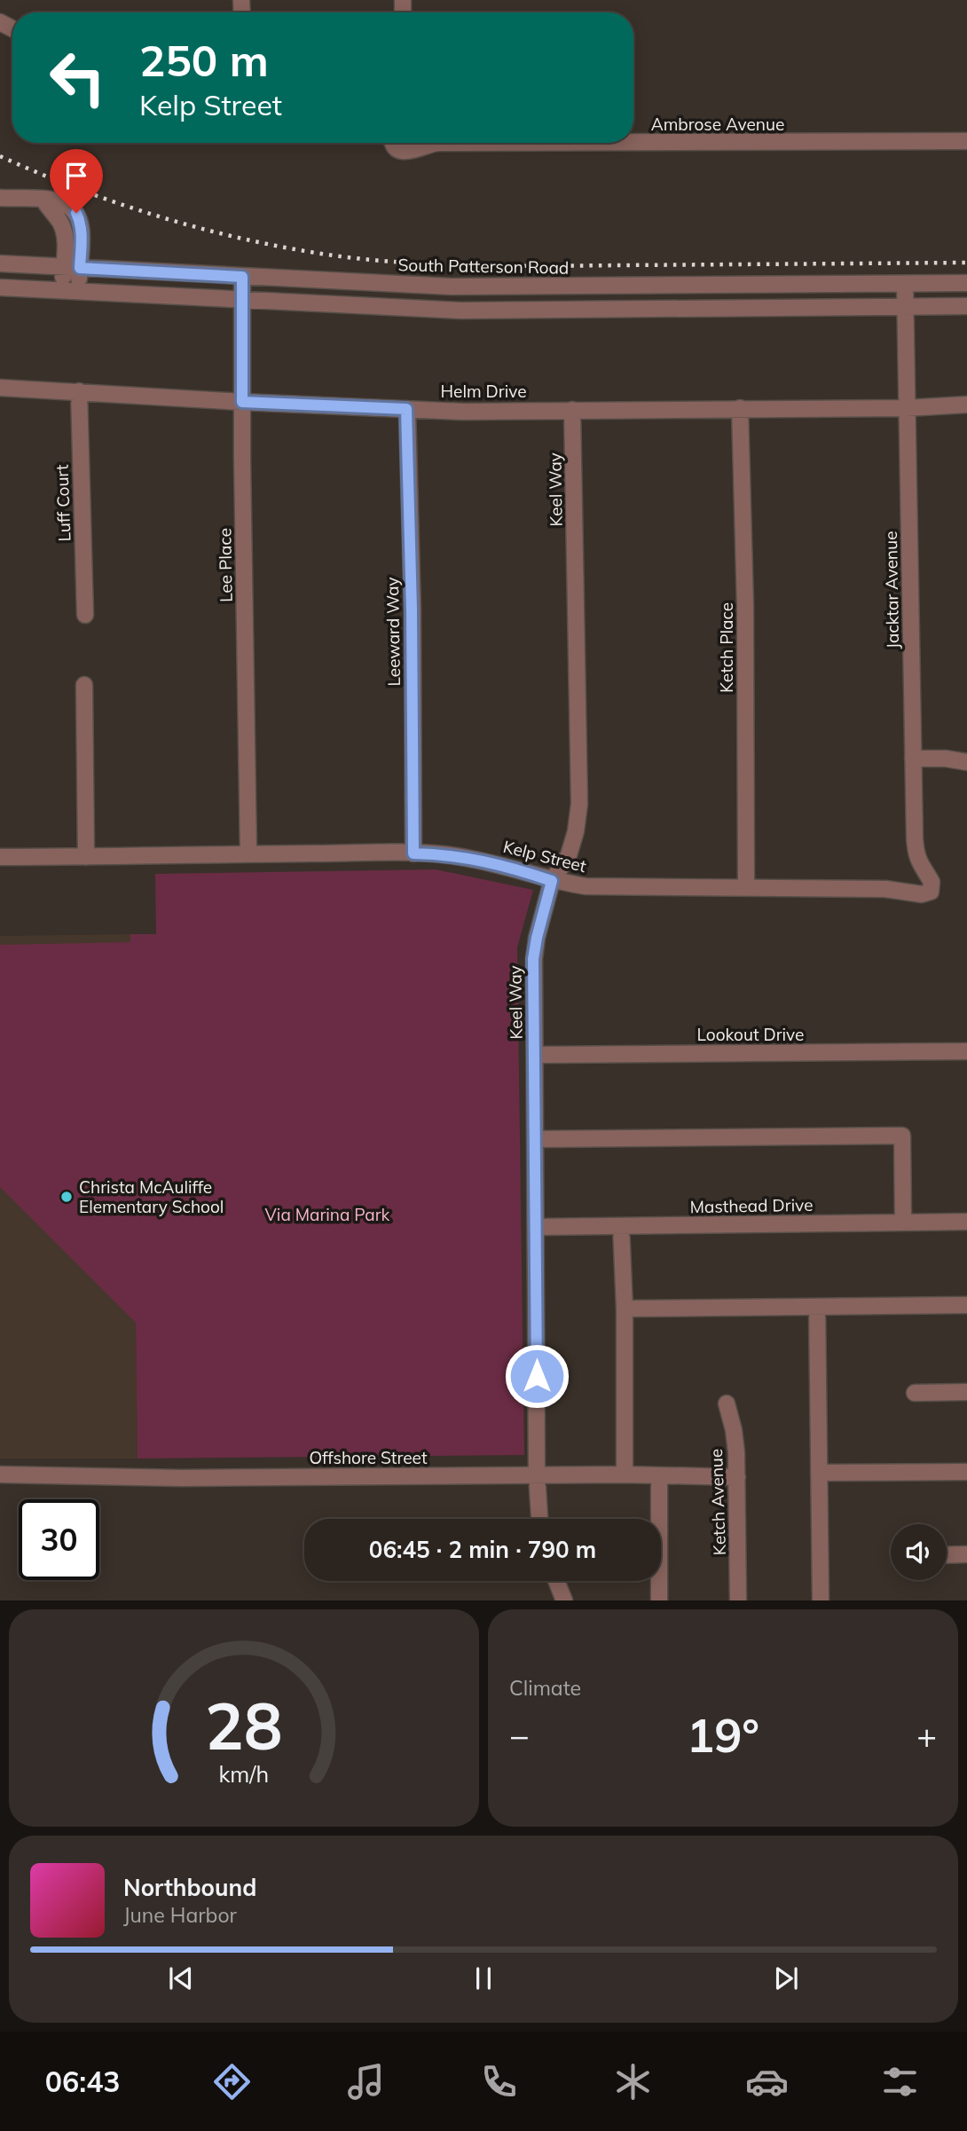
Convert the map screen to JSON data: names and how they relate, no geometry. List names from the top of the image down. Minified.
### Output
{"streets":{"street":["Ambrose Avenue","South Patterson Road","Helm Drive","Keel Way","Luff Court","Lee Place","Jacktar Avenue","Leeward Way","Ketch Place","Kelp Street","Lookout Drive","Masthead Drive","Offshore Street","Ketch Avenue"]},"crossings":[["South Patterson Road","Lee Place"],["South Patterson Road","Jacktar Avenue"],["Helm Drive","Keel Way"],["Helm Drive","Luff Court"],["Helm Drive","Lee Place"],["Helm Drive","Jacktar Avenue"],["Helm Drive","Leeward Way"],["Helm Drive","Ketch Place"],["Keel Way","Kelp Street"],["Keel Way","Lookout Drive"],["Keel Way","Masthead Drive"],["Keel Way","Offshore Street"],["Lee Place","Kelp Street"],["Jacktar Avenue","Kelp Street"],["Leeward Way","Kelp Street"],["Ketch Place","Kelp Street"],["Offshore Street","Ketch Avenue"]],"parks":["Via Marina Park"],"places":["Christa McAuliffe Elementary School"],"page":{"turn":["250 m","Kelp Street"],"limit":"30","trip":"06:45 · 2 min · 790 m","tile":"Climate","heat":["−","19°","+"],"song":["Northbound","June Harbor"],"tabs":"06:43","gauge":["28","km/h"]}}
